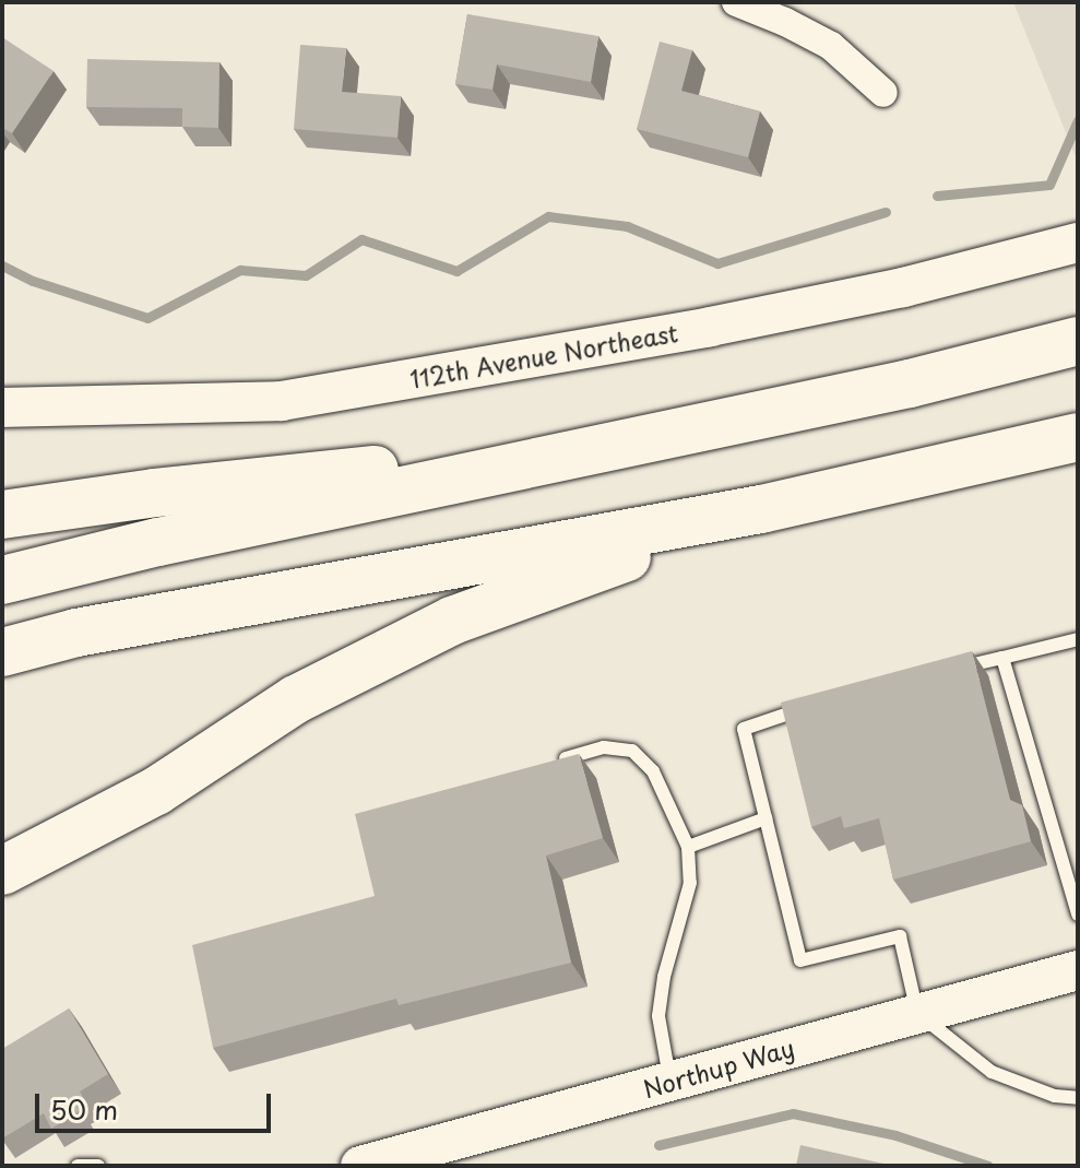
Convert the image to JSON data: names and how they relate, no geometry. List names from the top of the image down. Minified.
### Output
{"streets":{"main road":["112th Avenue Northeast","Northup Way"]},"scale_bar":"50 m"}
